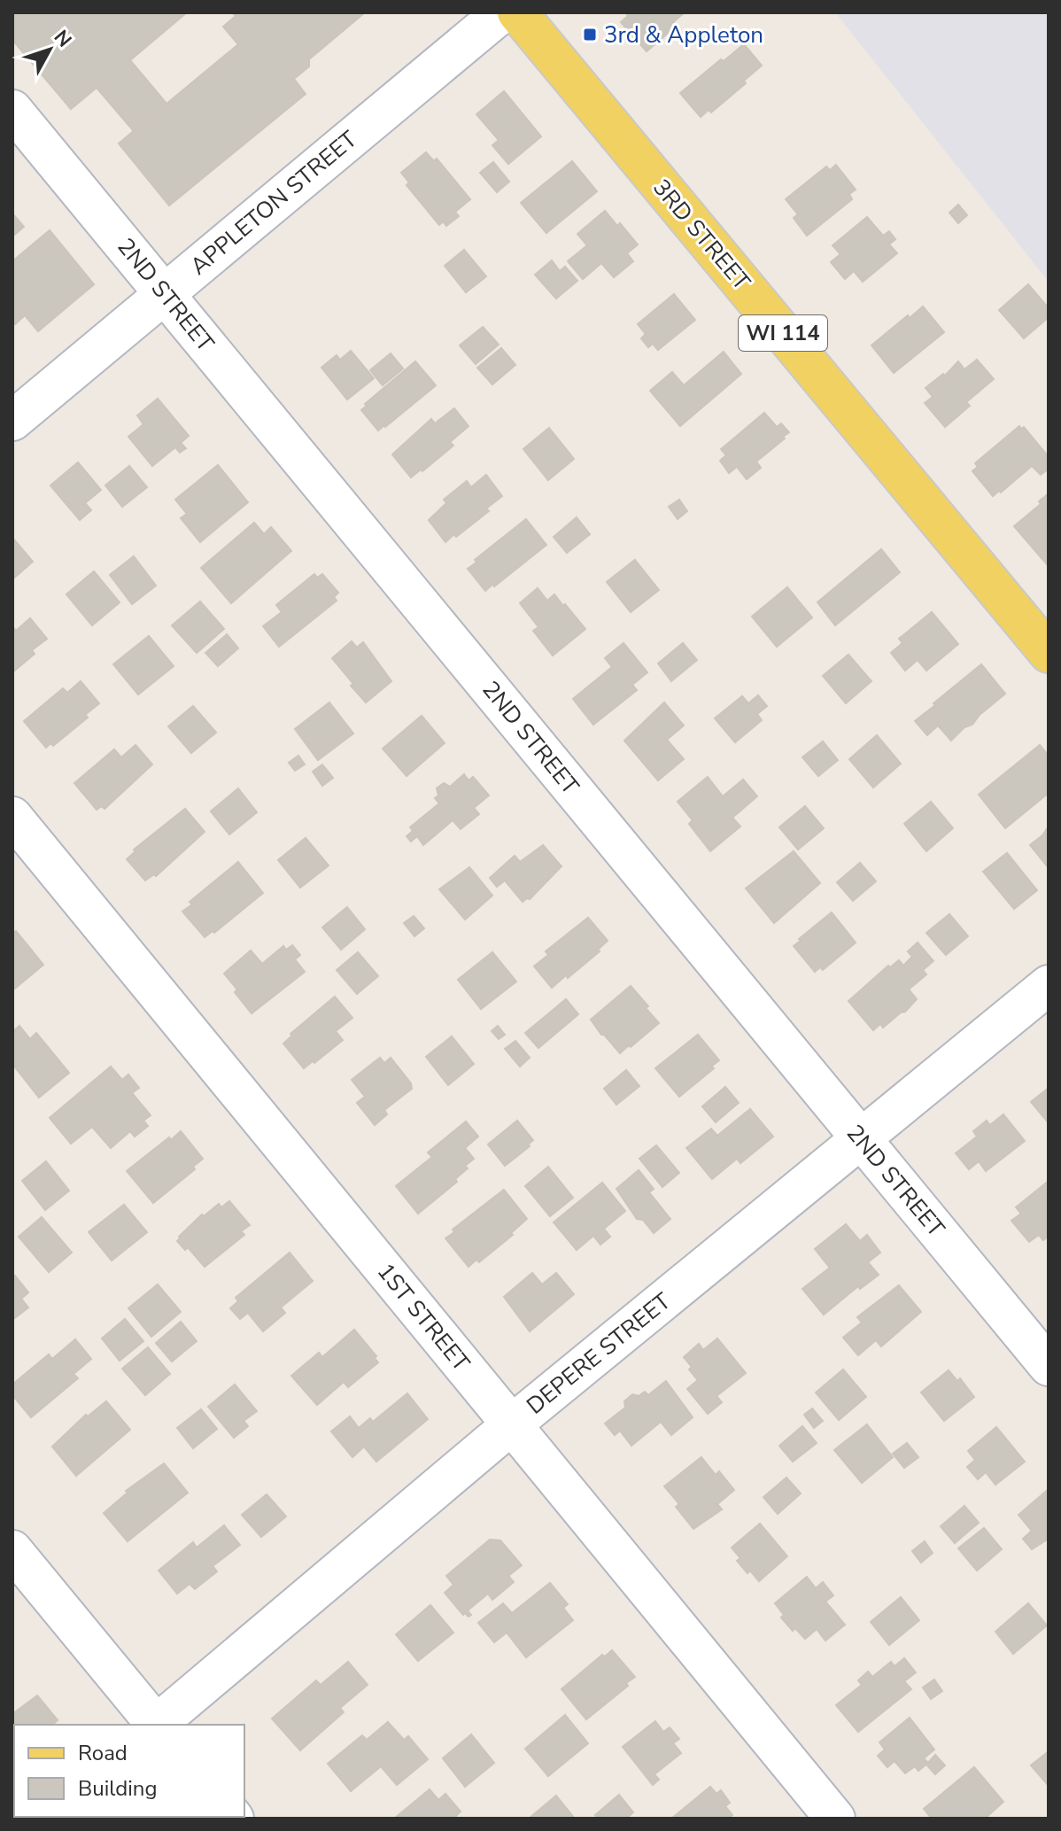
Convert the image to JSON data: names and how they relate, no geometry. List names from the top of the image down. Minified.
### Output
{"streets":{"main road":["3RD STREET","WI 114"],"street":["APPLETON STREET","2ND STREET","1ST STREET","DEPERE STREET"]},"crossings":[["APPLETON STREET","2ND STREET"],["2ND STREET","DEPERE STREET"],["1ST STREET","DEPERE STREET"]],"places":{"transit":["3rd & Appleton"]},"legend":["Road","Building"],"north":"top right"}
